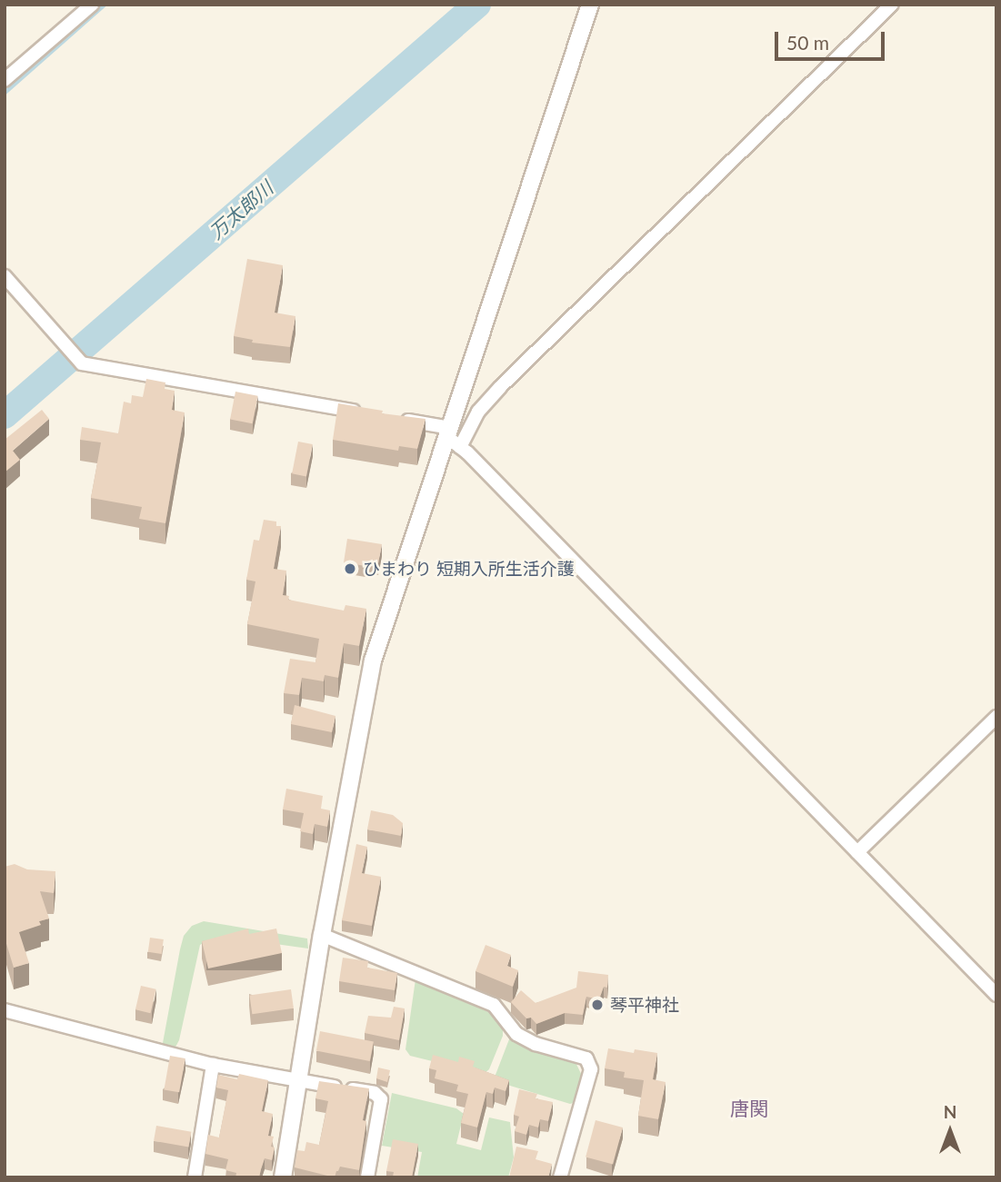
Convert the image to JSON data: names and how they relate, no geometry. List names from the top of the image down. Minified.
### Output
{"districts":["唐関"],"water":["万太郎川"],"places":["ひまわり 短期入所生活介護","琴平神社"],"scale_bar":"50 m","north":"top"}
